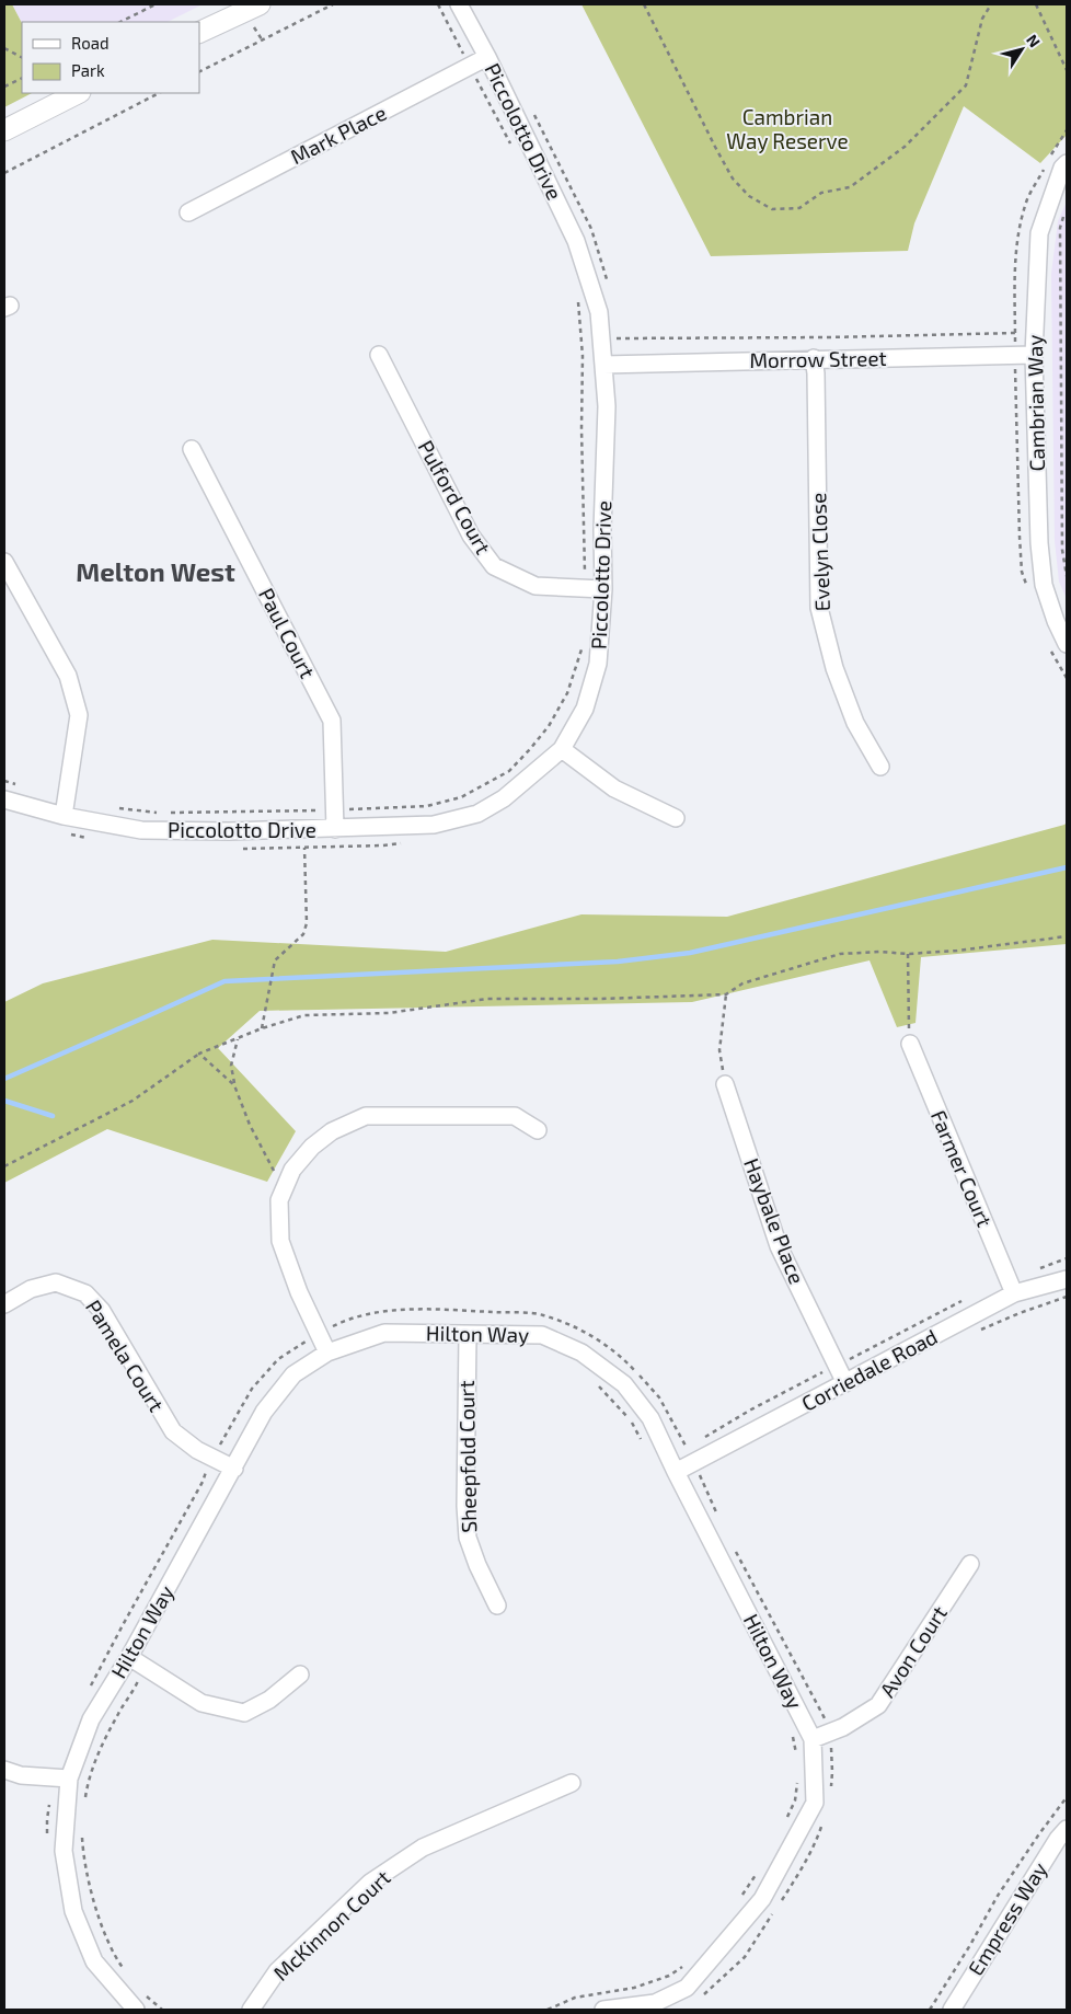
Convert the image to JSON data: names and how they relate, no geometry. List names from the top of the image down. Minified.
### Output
{"streets":{"street":["Piccolotto Drive","Mark Place","Morrow Street","Cambrian Way","Pulford Court","Evelyn Close","Paul Court","Farmer Court","Haybale Place","Hilton Way","Pamela Court","Corriedale Road","Sheepfold Court","Avon Court","Empress Way","McKinnon Court"]},"crossings":[["Piccolotto Drive","Mark Place"],["Piccolotto Drive","Morrow Street"],["Piccolotto Drive","Pulford Court"],["Piccolotto Drive","Paul Court"],["Morrow Street","Cambrian Way"],["Morrow Street","Evelyn Close"],["Farmer Court","Corriedale Road"],["Haybale Place","Corriedale Road"],["Hilton Way","Pamela Court"],["Hilton Way","Corriedale Road"],["Hilton Way","Sheepfold Court"],["Hilton Way","Avon Court"]],"districts":["Melton West"],"parks":["Cambrian Way Reserve"],"legend":["Road","Park"],"north":"top right"}
